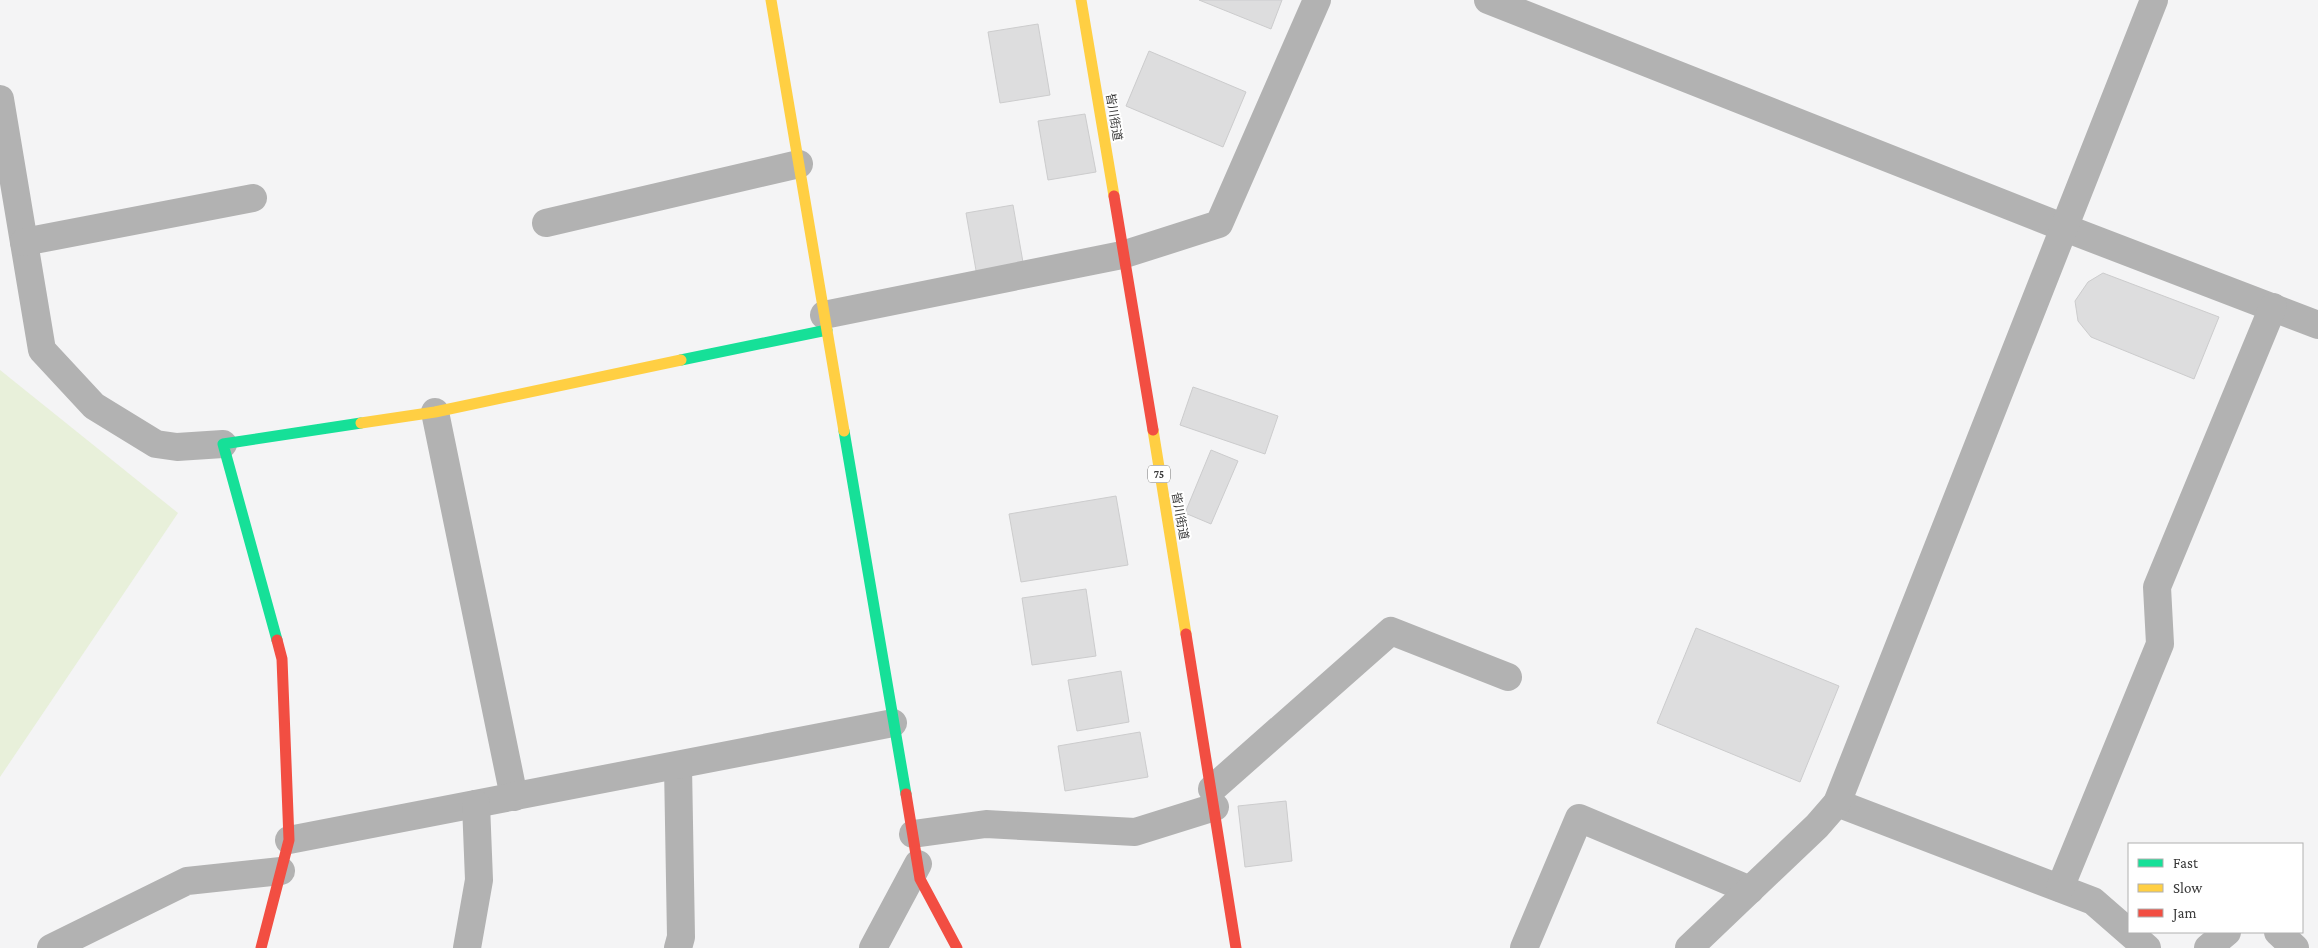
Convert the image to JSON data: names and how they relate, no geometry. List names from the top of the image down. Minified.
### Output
{"streets":{"street":["皆川街道","75"]},"legend":["Fast","Slow","Jam"]}
